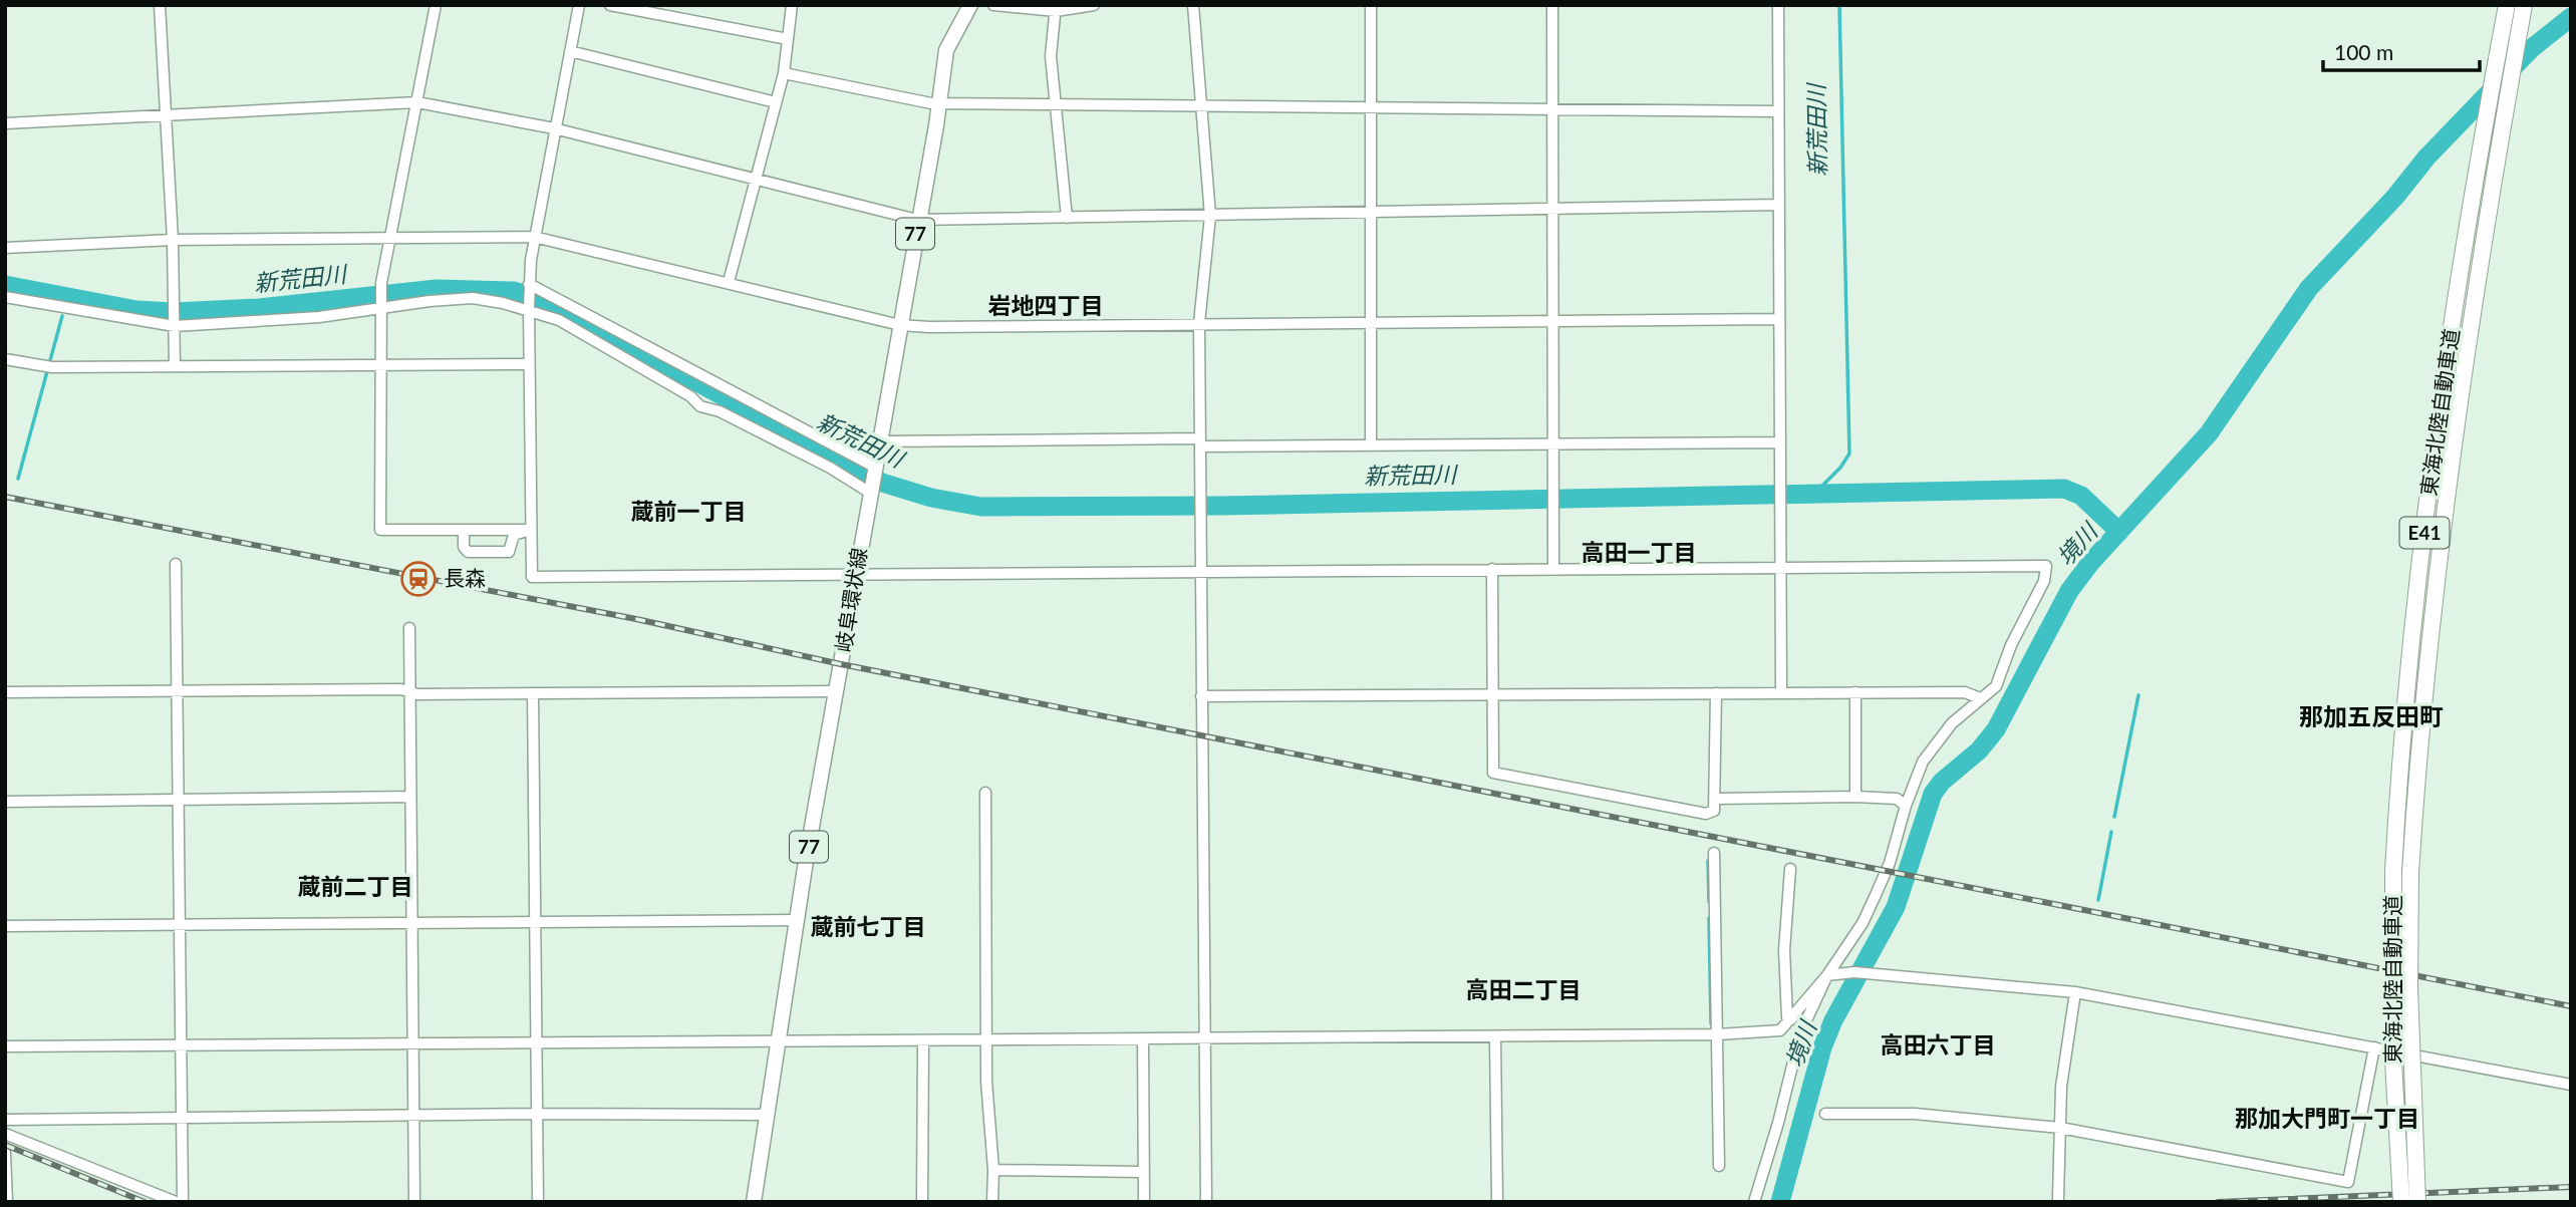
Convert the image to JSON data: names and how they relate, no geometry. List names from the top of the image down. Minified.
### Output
{"streets":{"highway":["東海北陸自動車道","E41"],"main road":["77","岐阜環状線"]},"districts":["岩地四丁目","蔵前一丁目","高田一丁目","那加五反田町","蔵前二丁目","蔵前七丁目","高田二丁目","高田六丁目","那加大門町一丁目"],"water":["新荒田川","境川"],"places":{"station":["長森"]},"scale_bar":"100 m"}
